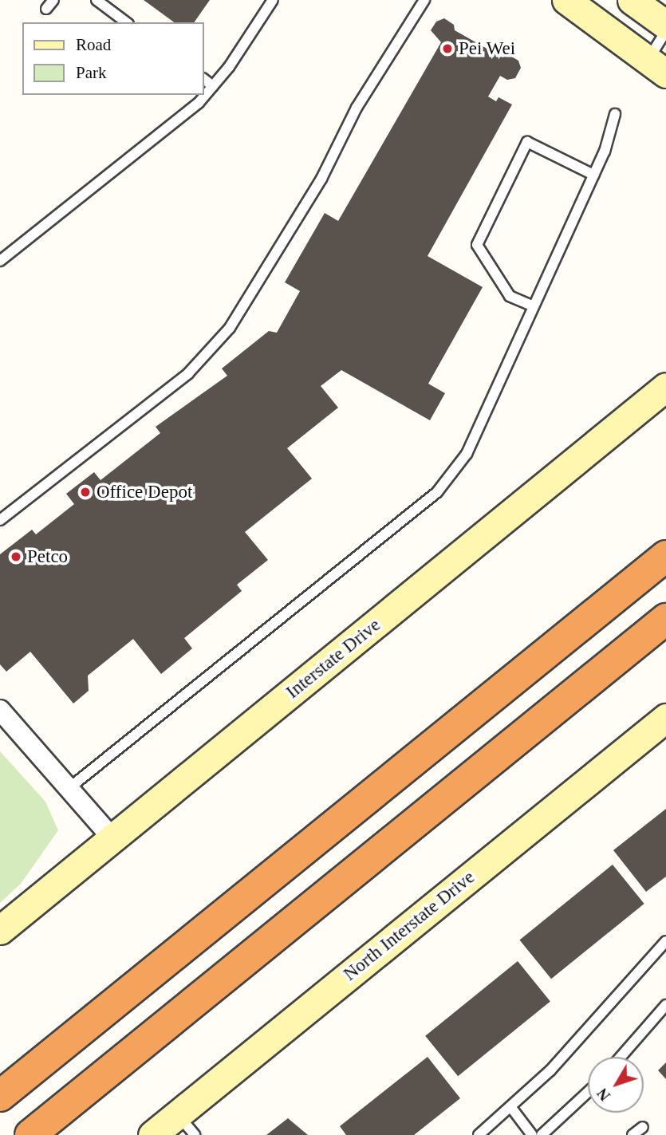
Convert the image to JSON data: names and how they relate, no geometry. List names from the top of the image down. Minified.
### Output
{"streets":{"street":["Interstate Drive","North Interstate Drive"]},"places":["Pei Wei","Office Depot","Petco"],"legend":["Road","Park"],"north":"bottom left"}
